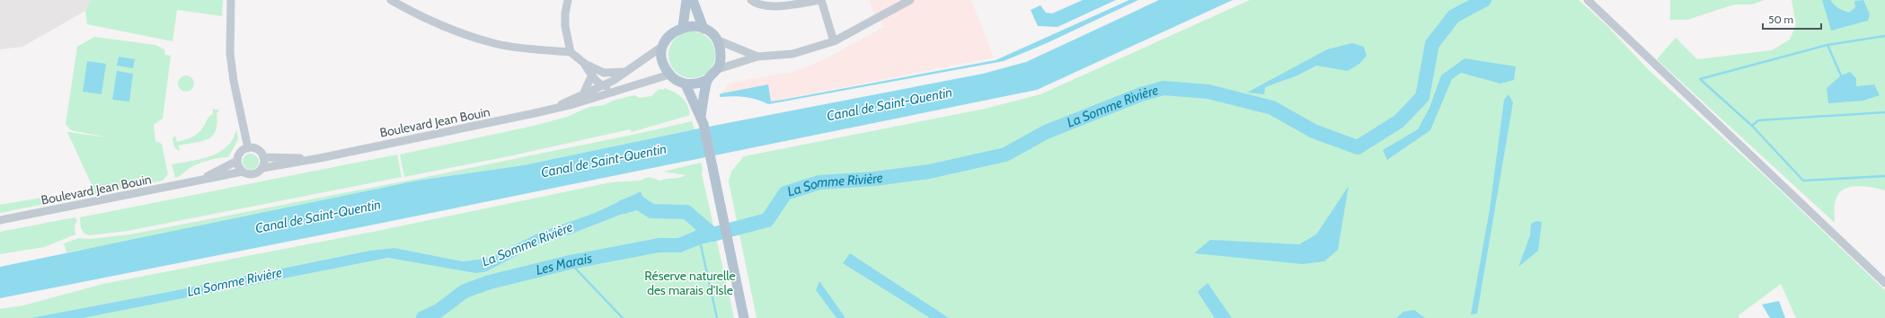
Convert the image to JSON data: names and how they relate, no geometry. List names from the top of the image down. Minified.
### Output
{"streets":{"street":["Boulevard Jean Bouin"]},"water":["Canal de Saint-Quentin","La Somme Rivière","Les Marais"],"parks":["Réserve naturelle des marais d'Isle"],"scale_bar":"50 m"}
